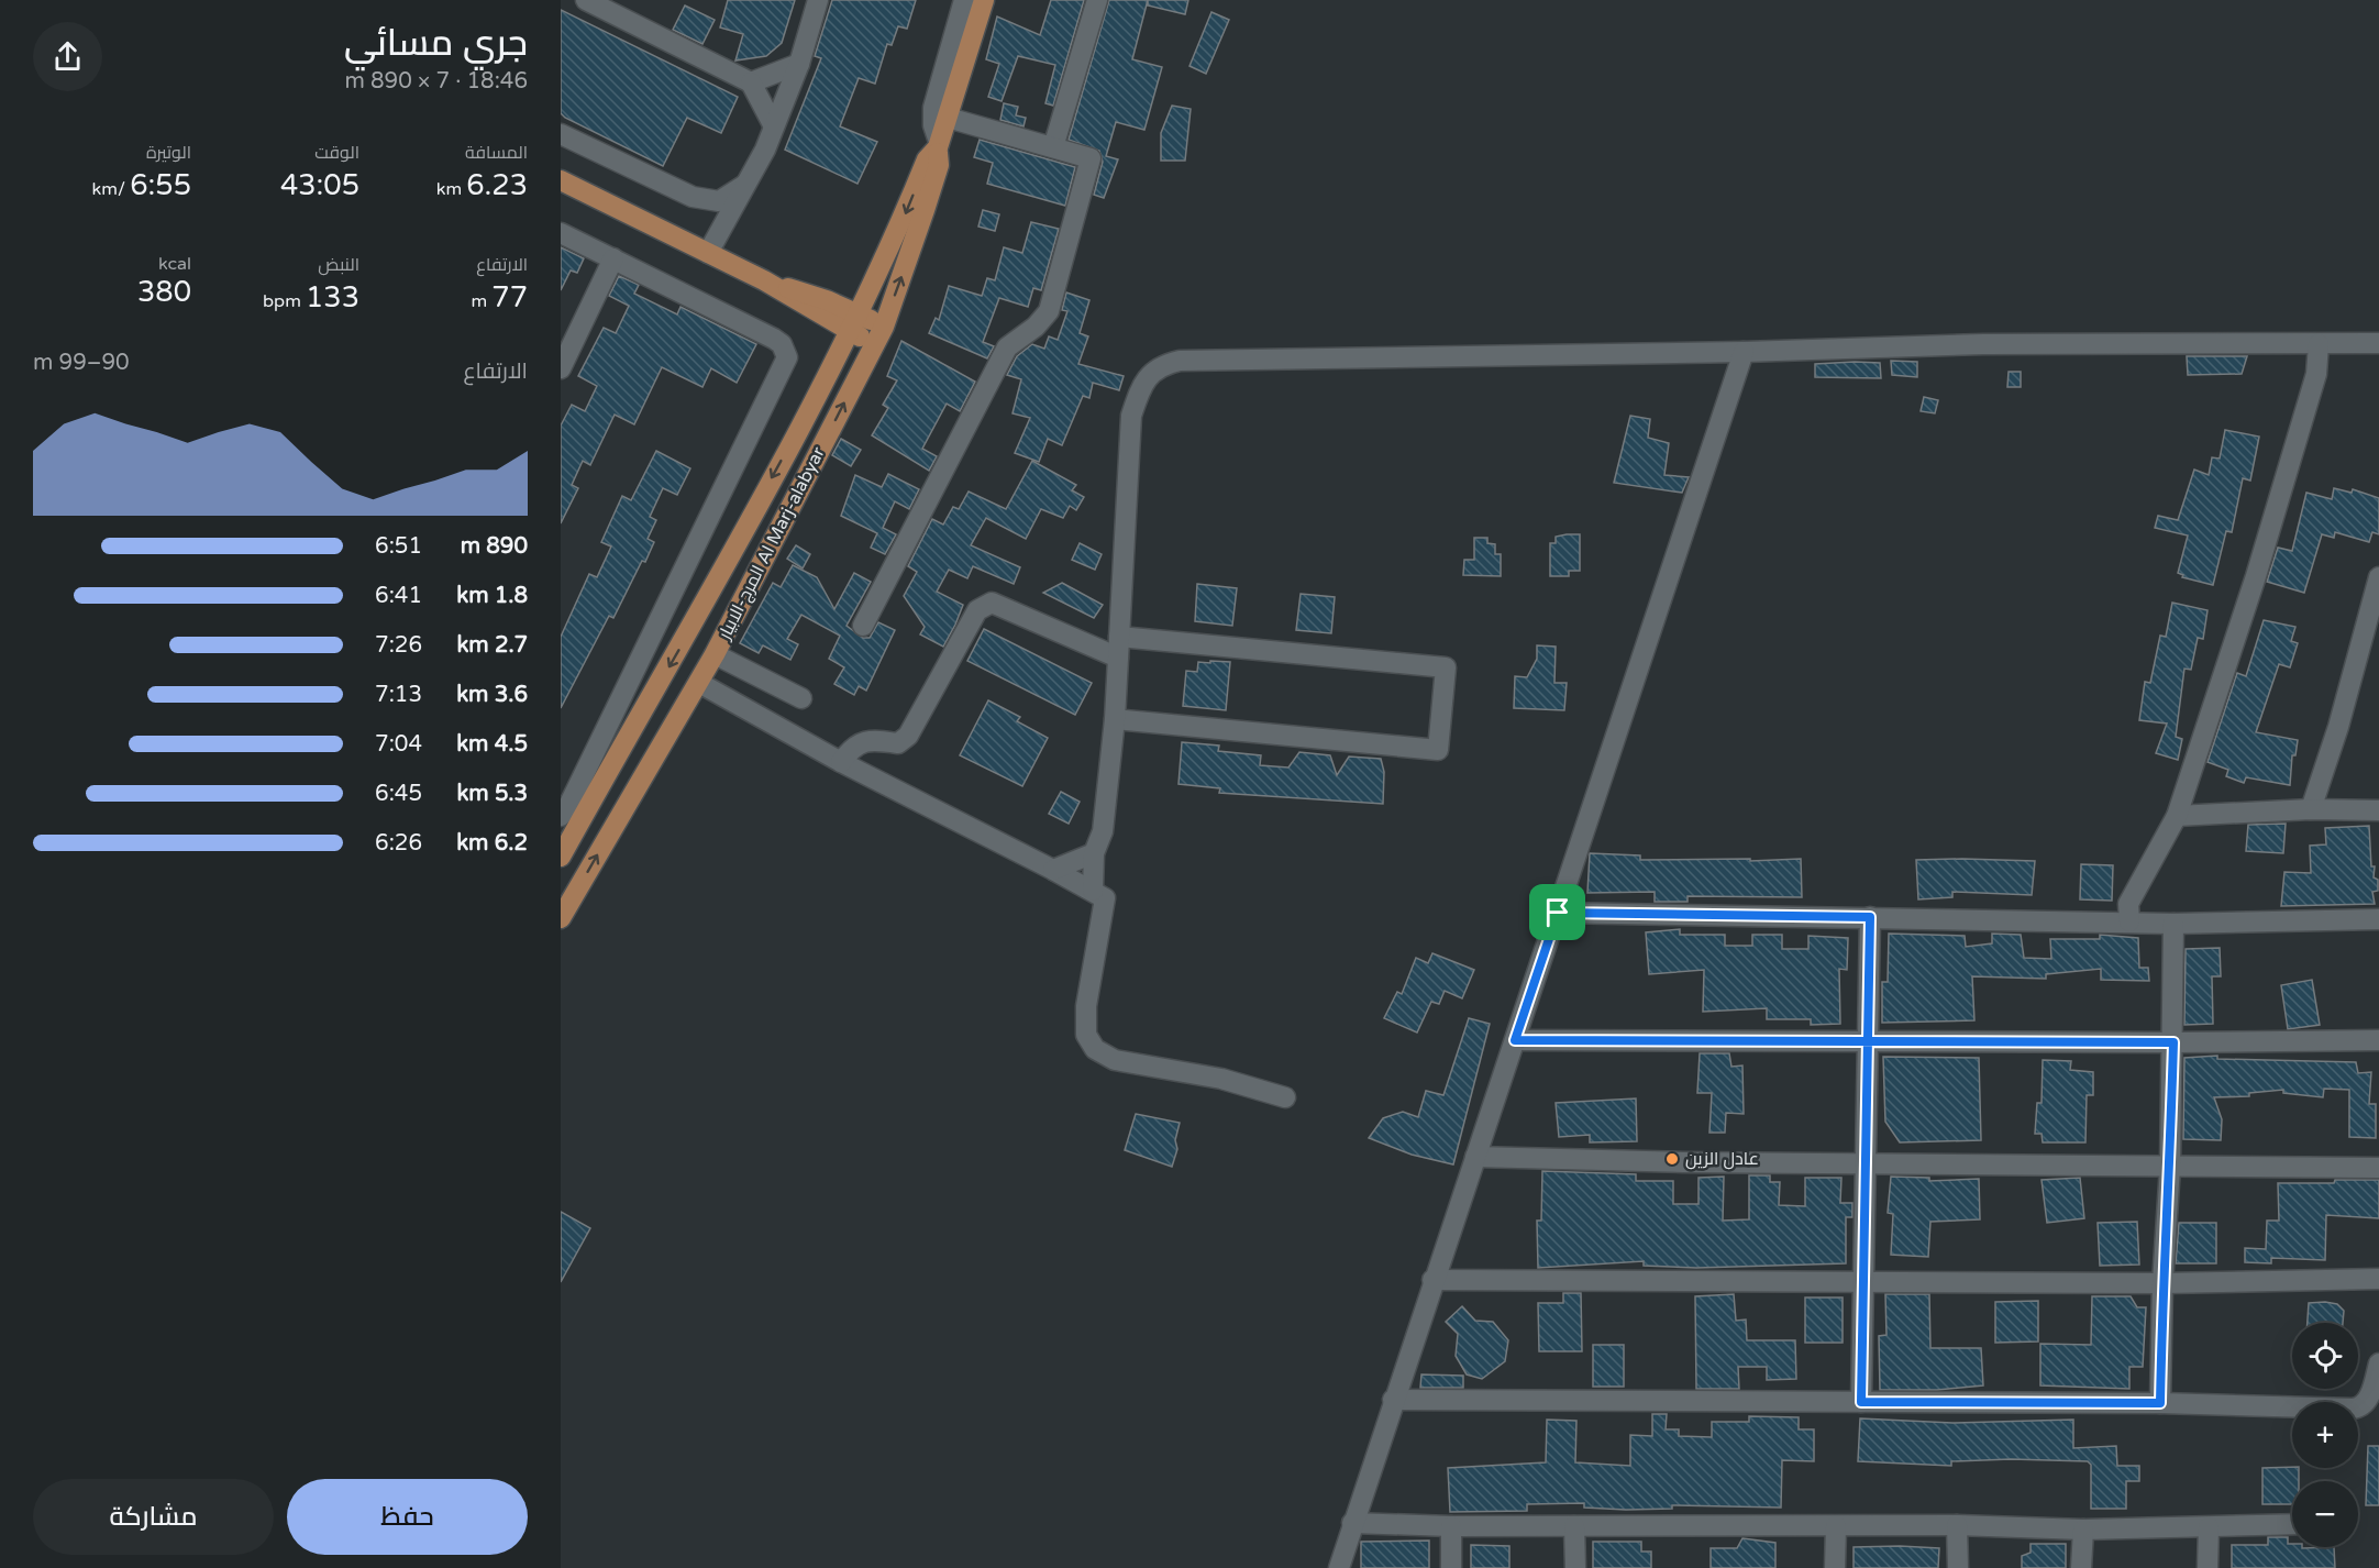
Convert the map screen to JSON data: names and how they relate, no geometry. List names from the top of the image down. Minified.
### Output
{"streets":{"main road":["المرج-الابيار Al Marj-alabyar"]},"places":["عادل الزين"],"page":{"heading":["جري مسائي","18:46 · 7 × 890 m"],"stats":[["المسافة","6.23 km"],["الوقت","43:05"],["الوتيرة","6:55 /km"],["الارتفاع","77 m"],["النبض","133 bpm"],["kcal","380"]],"chart":["الارتفاع","90–99 m"],"list":[{"name":"890 m","note":"6:51"},{"name":"1.8 km","note":"6:41"},{"name":"2.7 km","note":"7:26"},{"name":"3.6 km","note":"7:13"},{"name":"4.5 km","note":"7:04"},{"name":"5.3 km","note":"6:45"},{"name":"6.2 km","note":"6:26"}],"map_buttons":["+","−"],"buttons":["حفظ","مشاركة"]}}
